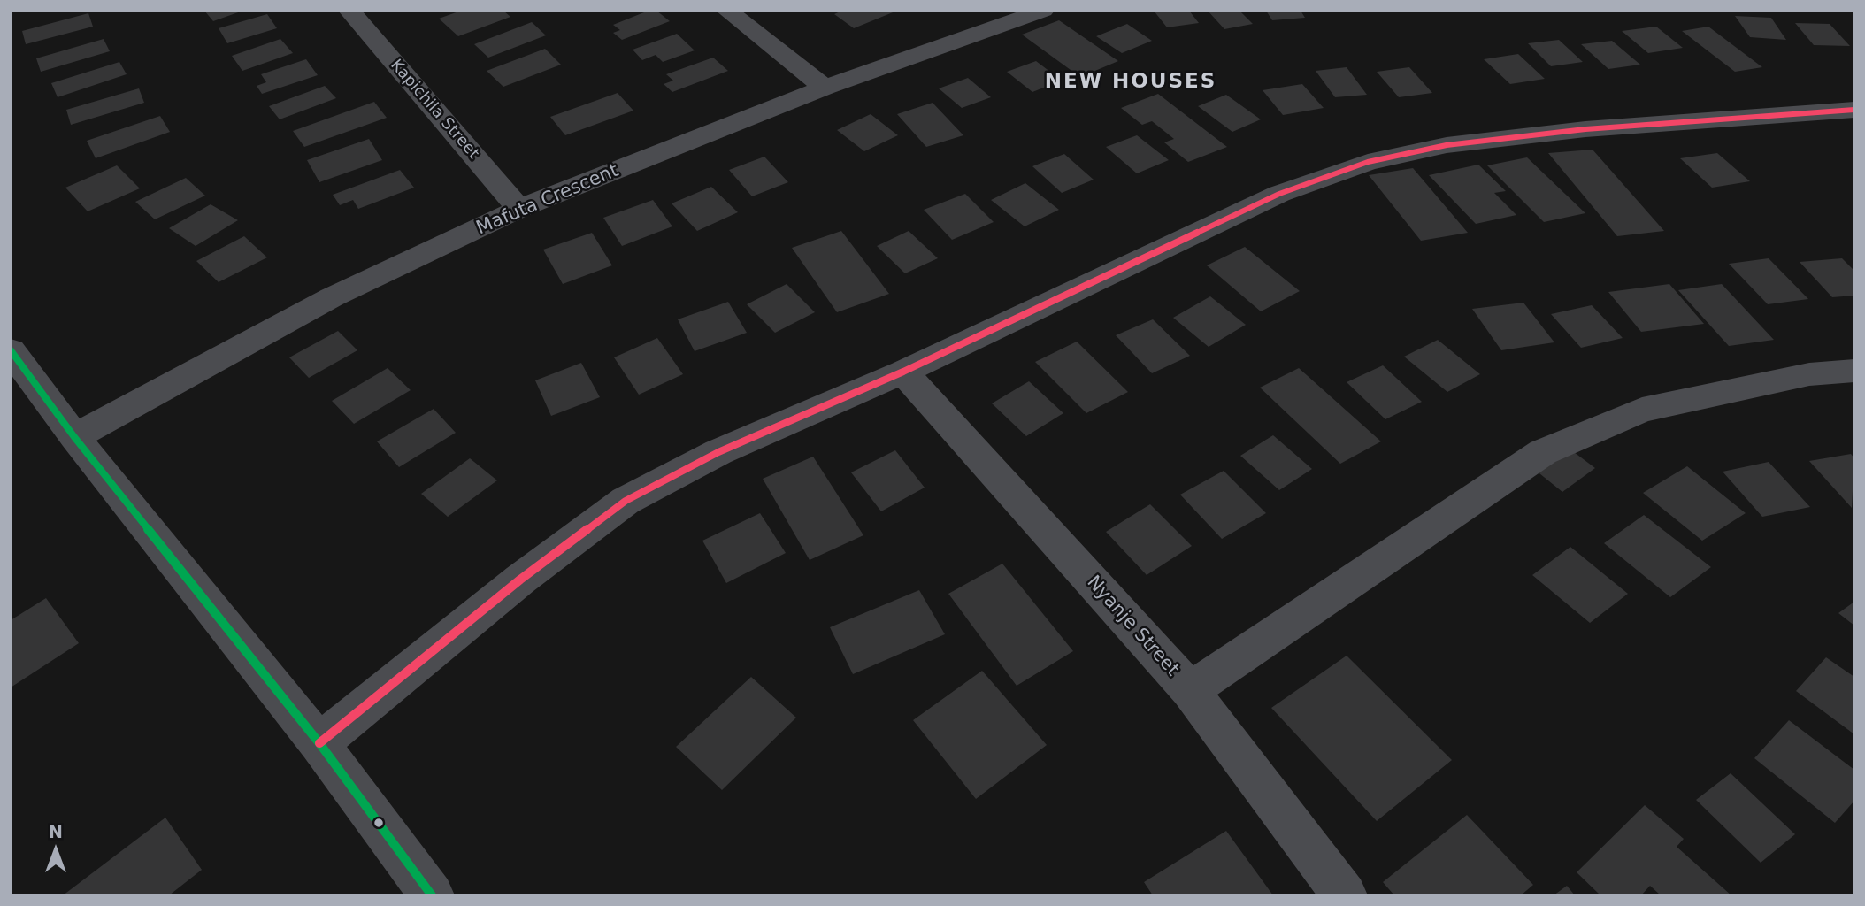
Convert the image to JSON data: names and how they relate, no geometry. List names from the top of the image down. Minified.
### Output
{"streets":{"street":["Kapichila Street","Mafuta Crescent","Nyanje Street"]},"crossings":[["Kapichila Street","Mafuta Crescent"]],"districts":["NEW HOUSES"],"north":"top"}
